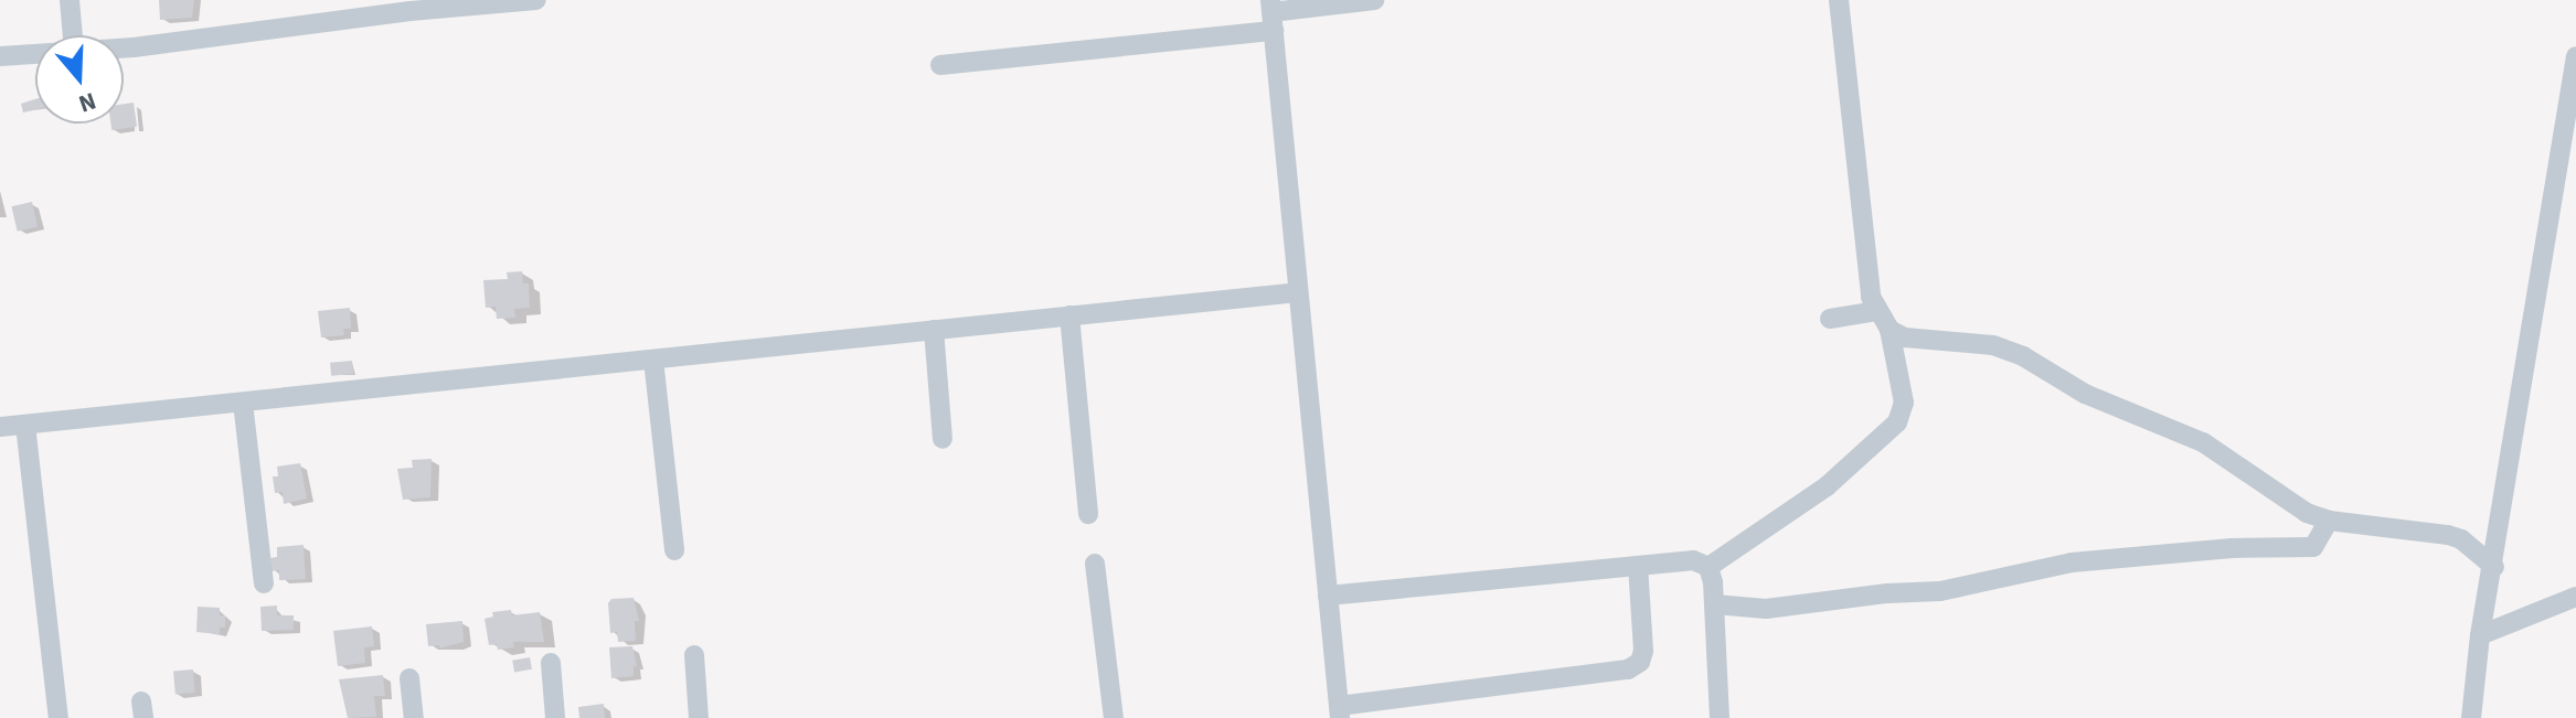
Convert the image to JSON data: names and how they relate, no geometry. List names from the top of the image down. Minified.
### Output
{"north":"bottom"}
